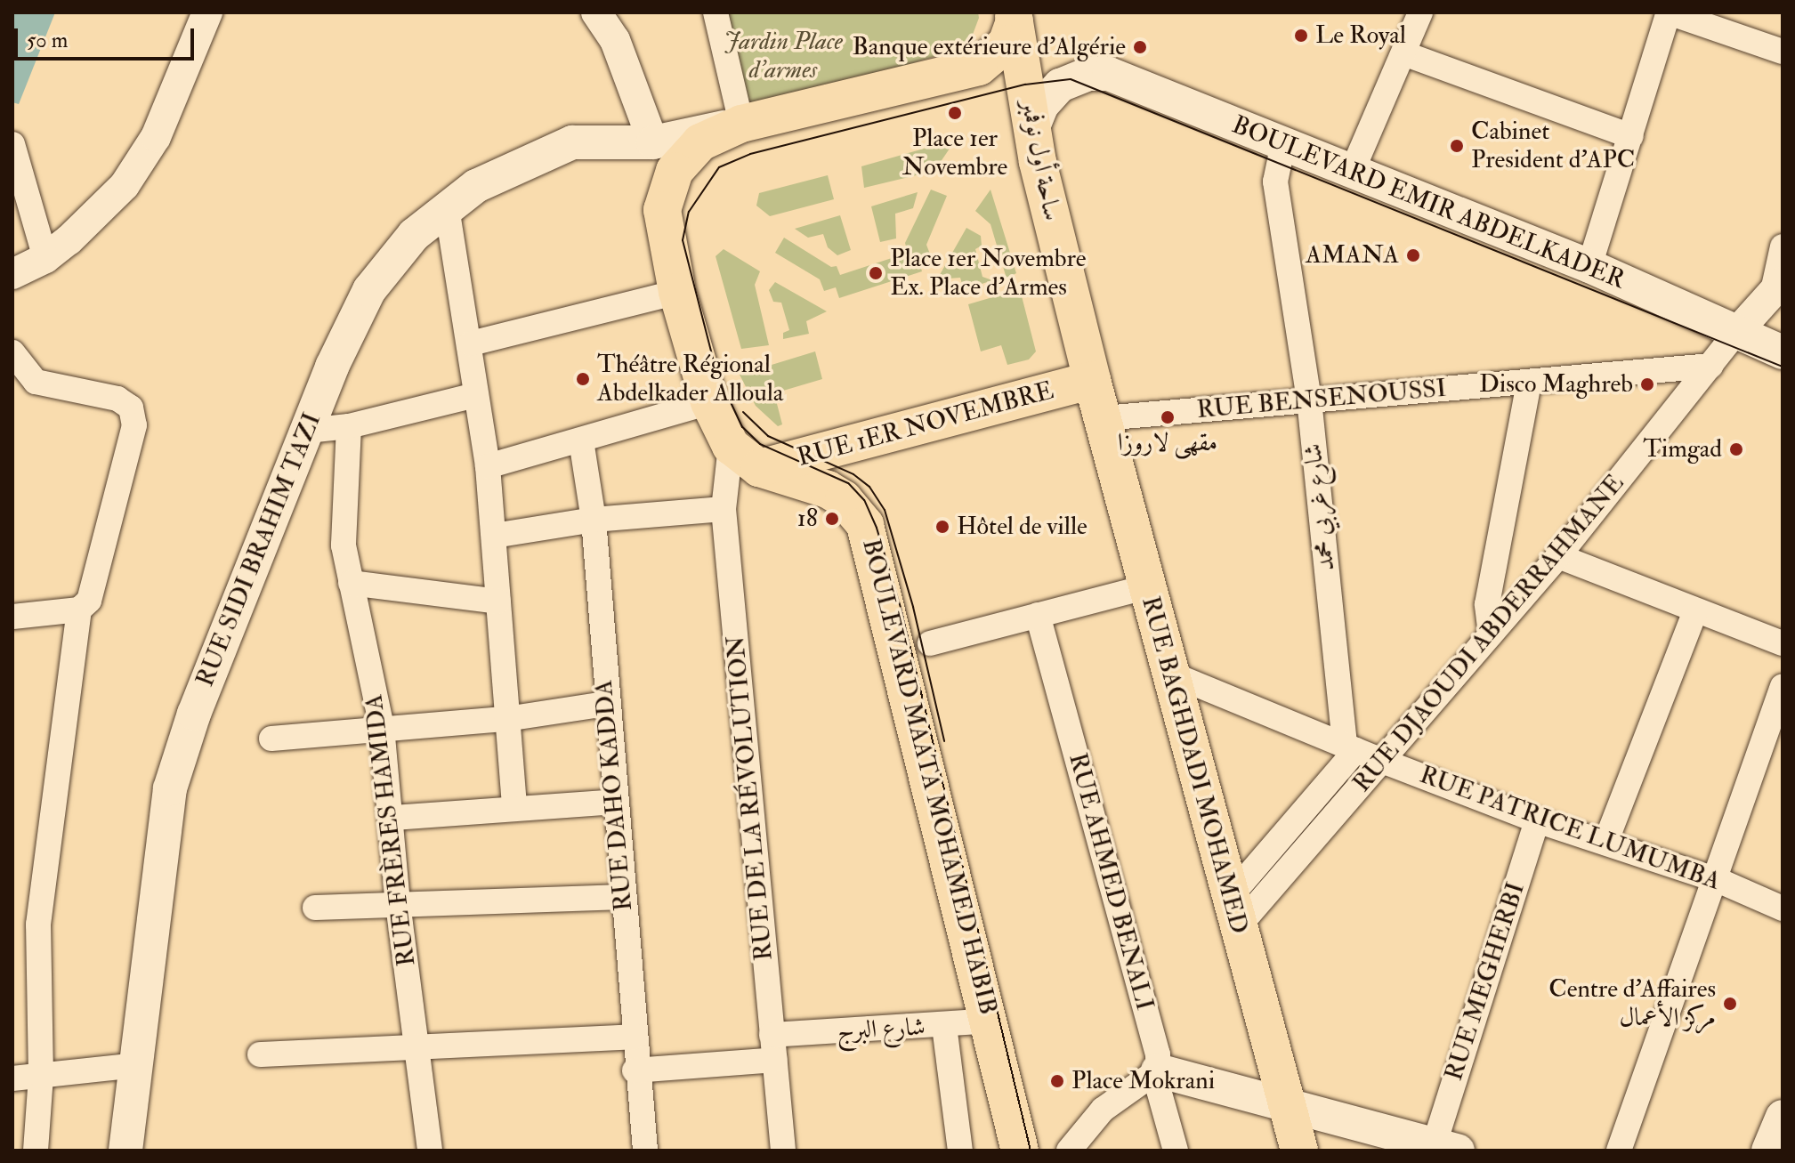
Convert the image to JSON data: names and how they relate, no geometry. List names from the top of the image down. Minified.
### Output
{"streets":{"main road":["ساحة أول نوفمبر","BOULEVARD EMIR ABDELKADER","RUE 1ER NOVEMBRE","RUE SIDI BRAHIM TAZI","RUE BAGHDADI MOHAMED","BOULEVARD MAATA MOHAMED HABIB"],"street":["RUE BENSENOUSSI","شارع غربي محمد","RUE DJAOUDI ABDERRAHMANE","RUE DAHO KADDA","RUE DE LA RÉVOLUTION","RUE PATRICE LUMUMBA","RUE FRÈRES HAMIDA","RUE AHMED BENALI","RUE MEGHERBI","شارع البرج"]},"crossings":[["ساحة أول نوفمبر","BOULEVARD EMIR ABDELKADER"],["ساحة أول نوفمبر","RUE 1ER NOVEMBRE"],["ساحة أول نوفمبر","RUE BAGHDADI MOHAMED"],["BOULEVARD EMIR ABDELKADER","شارع غربي محمد"],["BOULEVARD EMIR ABDELKADER","RUE DJAOUDI ABDERRAHMANE"],["RUE BENSENOUSSI","شارع غربي محمد"],["RUE BENSENOUSSI","RUE DJAOUDI ABDERRAHMANE"],["RUE BENSENOUSSI","RUE BAGHDADI MOHAMED"],["RUE 1ER NOVEMBRE","RUE BAGHDADI MOHAMED"],["RUE 1ER NOVEMBRE","BOULEVARD MAATA MOHAMED HABIB"],["RUE 1ER NOVEMBRE","RUE DE LA RÉVOLUTION"],["شارع غربي محمد","RUE PATRICE LUMUMBA"],["RUE DJAOUDI ABDERRAHMANE","RUE BAGHDADI MOHAMED"],["RUE DJAOUDI ABDERRAHMANE","RUE PATRICE LUMUMBA"],["RUE BAGHDADI MOHAMED","RUE PATRICE LUMUMBA"],["BOULEVARD MAATA MOHAMED HABIB","RUE DE LA RÉVOLUTION"],["BOULEVARD MAATA MOHAMED HABIB","شارع البرج"],["RUE DAHO KADDA","شارع البرج"],["RUE DE LA RÉVOLUTION","شارع البرج"],["RUE PATRICE LUMUMBA","RUE MEGHERBI"]],"parks":["Jardin Place d'armes"],"places":["Le Royal","Banque extérieure d'Algérie","Place 1er Novembre","Cabinet President d'APC","AMANA","Place 1er Novembre Ex. Place d'Armes","Théâtre Régional Abdelkader Alloula","Disco Maghreb","مقهى لاروزا","Timgad","18","Hôtel de ville","Centre d'Affaires مركز الأعمال","Place Mokrani"],"scale_bar":"50 m"}
